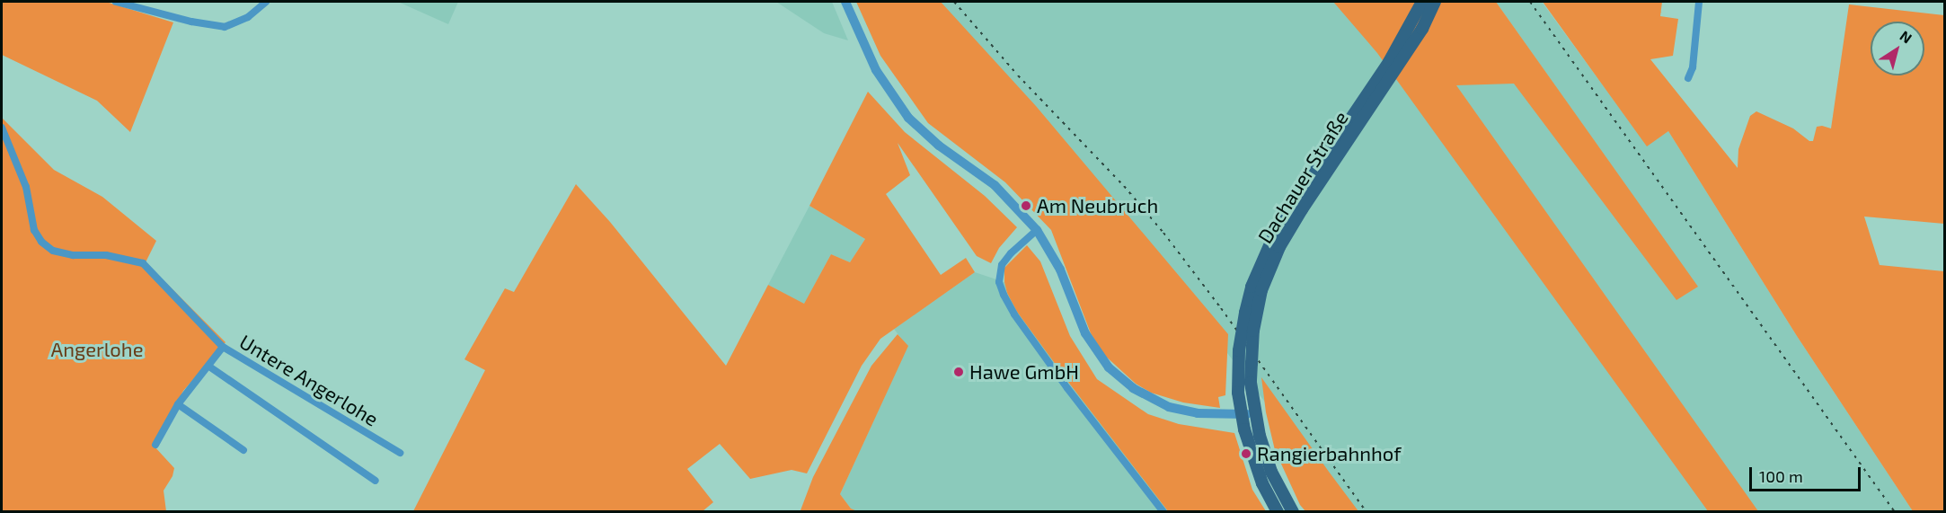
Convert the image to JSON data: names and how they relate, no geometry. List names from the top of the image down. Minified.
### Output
{"streets":{"main road":["Dachauer Straße"],"street":["Untere Angerlohe"]},"parks":["Angerlohe"],"places":["Am Neubruch","Hawe GmbH","Rangierbahnhof"],"scale_bar":"100 m","north":"top right"}
